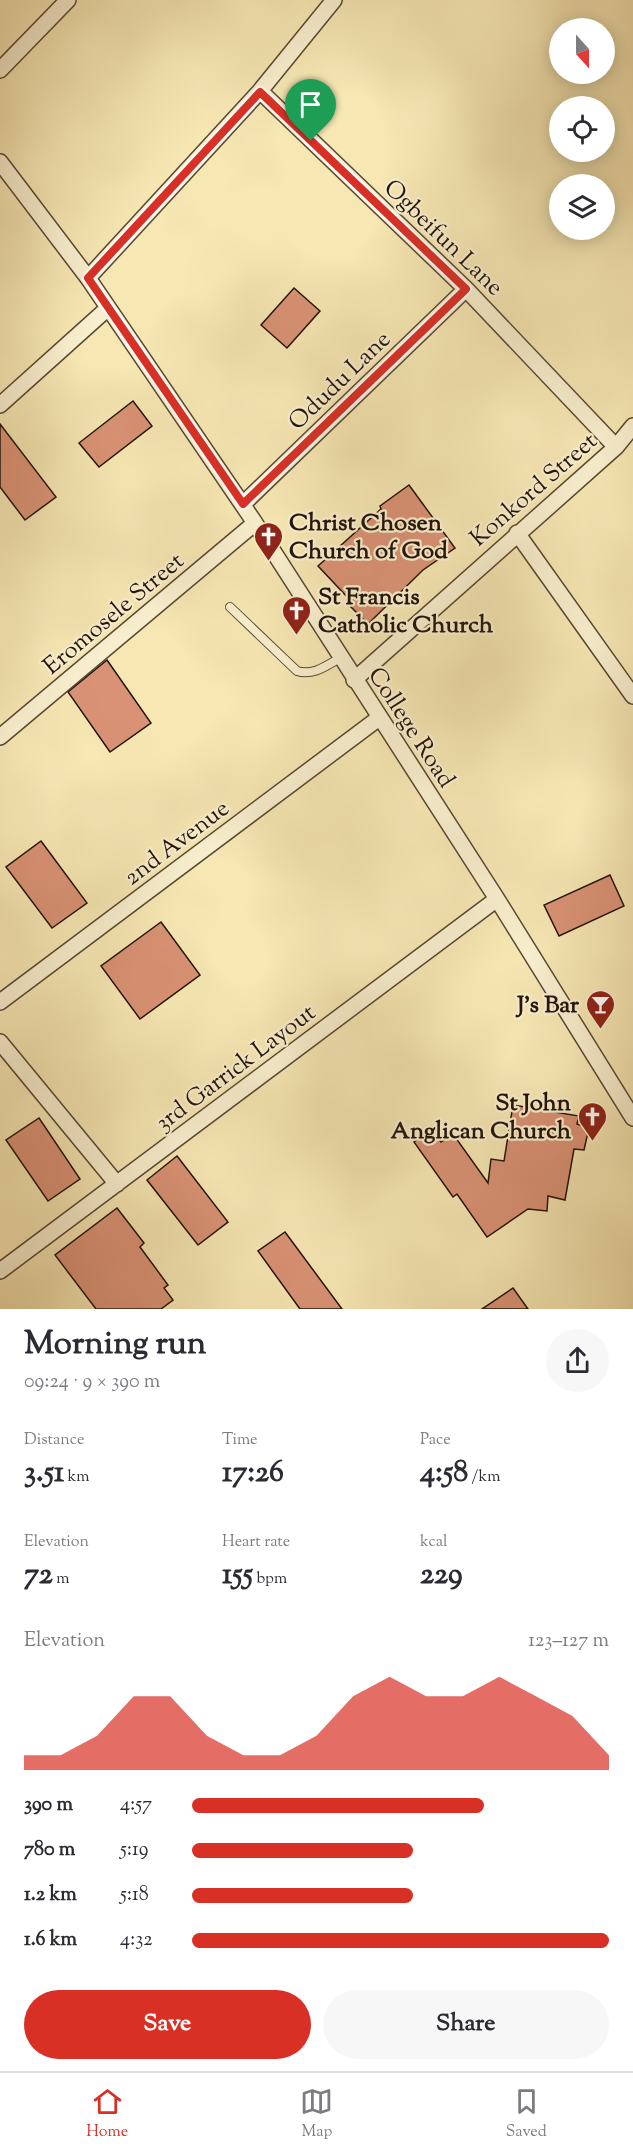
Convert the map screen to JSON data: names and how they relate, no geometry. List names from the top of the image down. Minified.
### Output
{"streets":{"street":["Ogbeifun Lane","Odudu Lane","Konkord Street","Eromosele Street","College Road","2nd Avenue","3rd Garrick Layout"]},"crossings":[["Ogbeifun Lane","Odudu Lane"],["Ogbeifun Lane","Konkord Street"],["Odudu Lane","College Road"],["Konkord Street","College Road"],["Eromosele Street","College Road"],["College Road","2nd Avenue"],["College Road","3rd Garrick Layout"]],"places":{"church":["Christ Chosen Church of God","St Francis Catholic Church","St John Anglican Church"],"bar":["J's Bar"]},"north":"bottom","page":{"heading":["Morning run","09:24 · 9 × 390 m"],"stats":[["Distance","3.51 km"],["Time","17:26"],["Pace","4:58 /km"],["Elevation","72 m"],["Heart rate","155 bpm"],["kcal","229"]],"chart":["Elevation","123–127 m"],"list":[{"name":"390 m","note":"4:57"},{"name":"780 m","note":"5:19"},{"name":"1.2 km","note":"5:18"},{"name":"1.6 km","note":"4:32"}],"buttons":["Save","Share"],"tabs":["Home","Map","Saved"]}}
